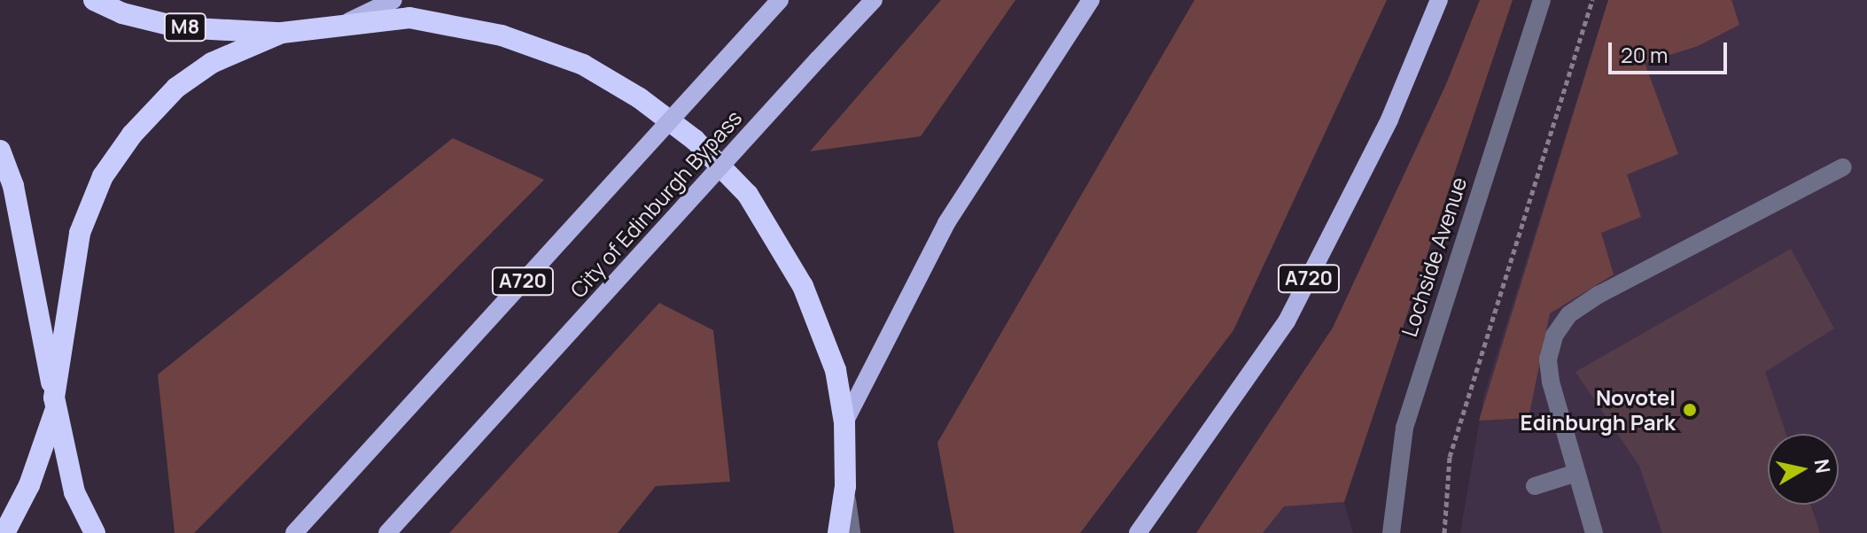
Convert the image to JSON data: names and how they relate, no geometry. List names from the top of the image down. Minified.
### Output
{"streets":{"highway":["M8"],"main road":["City of Edinburgh Bypass","A720"],"street":["Lochside Avenue"]},"places":["Novotel Edinburgh Park"],"scale_bar":"20 m","north":"right"}
